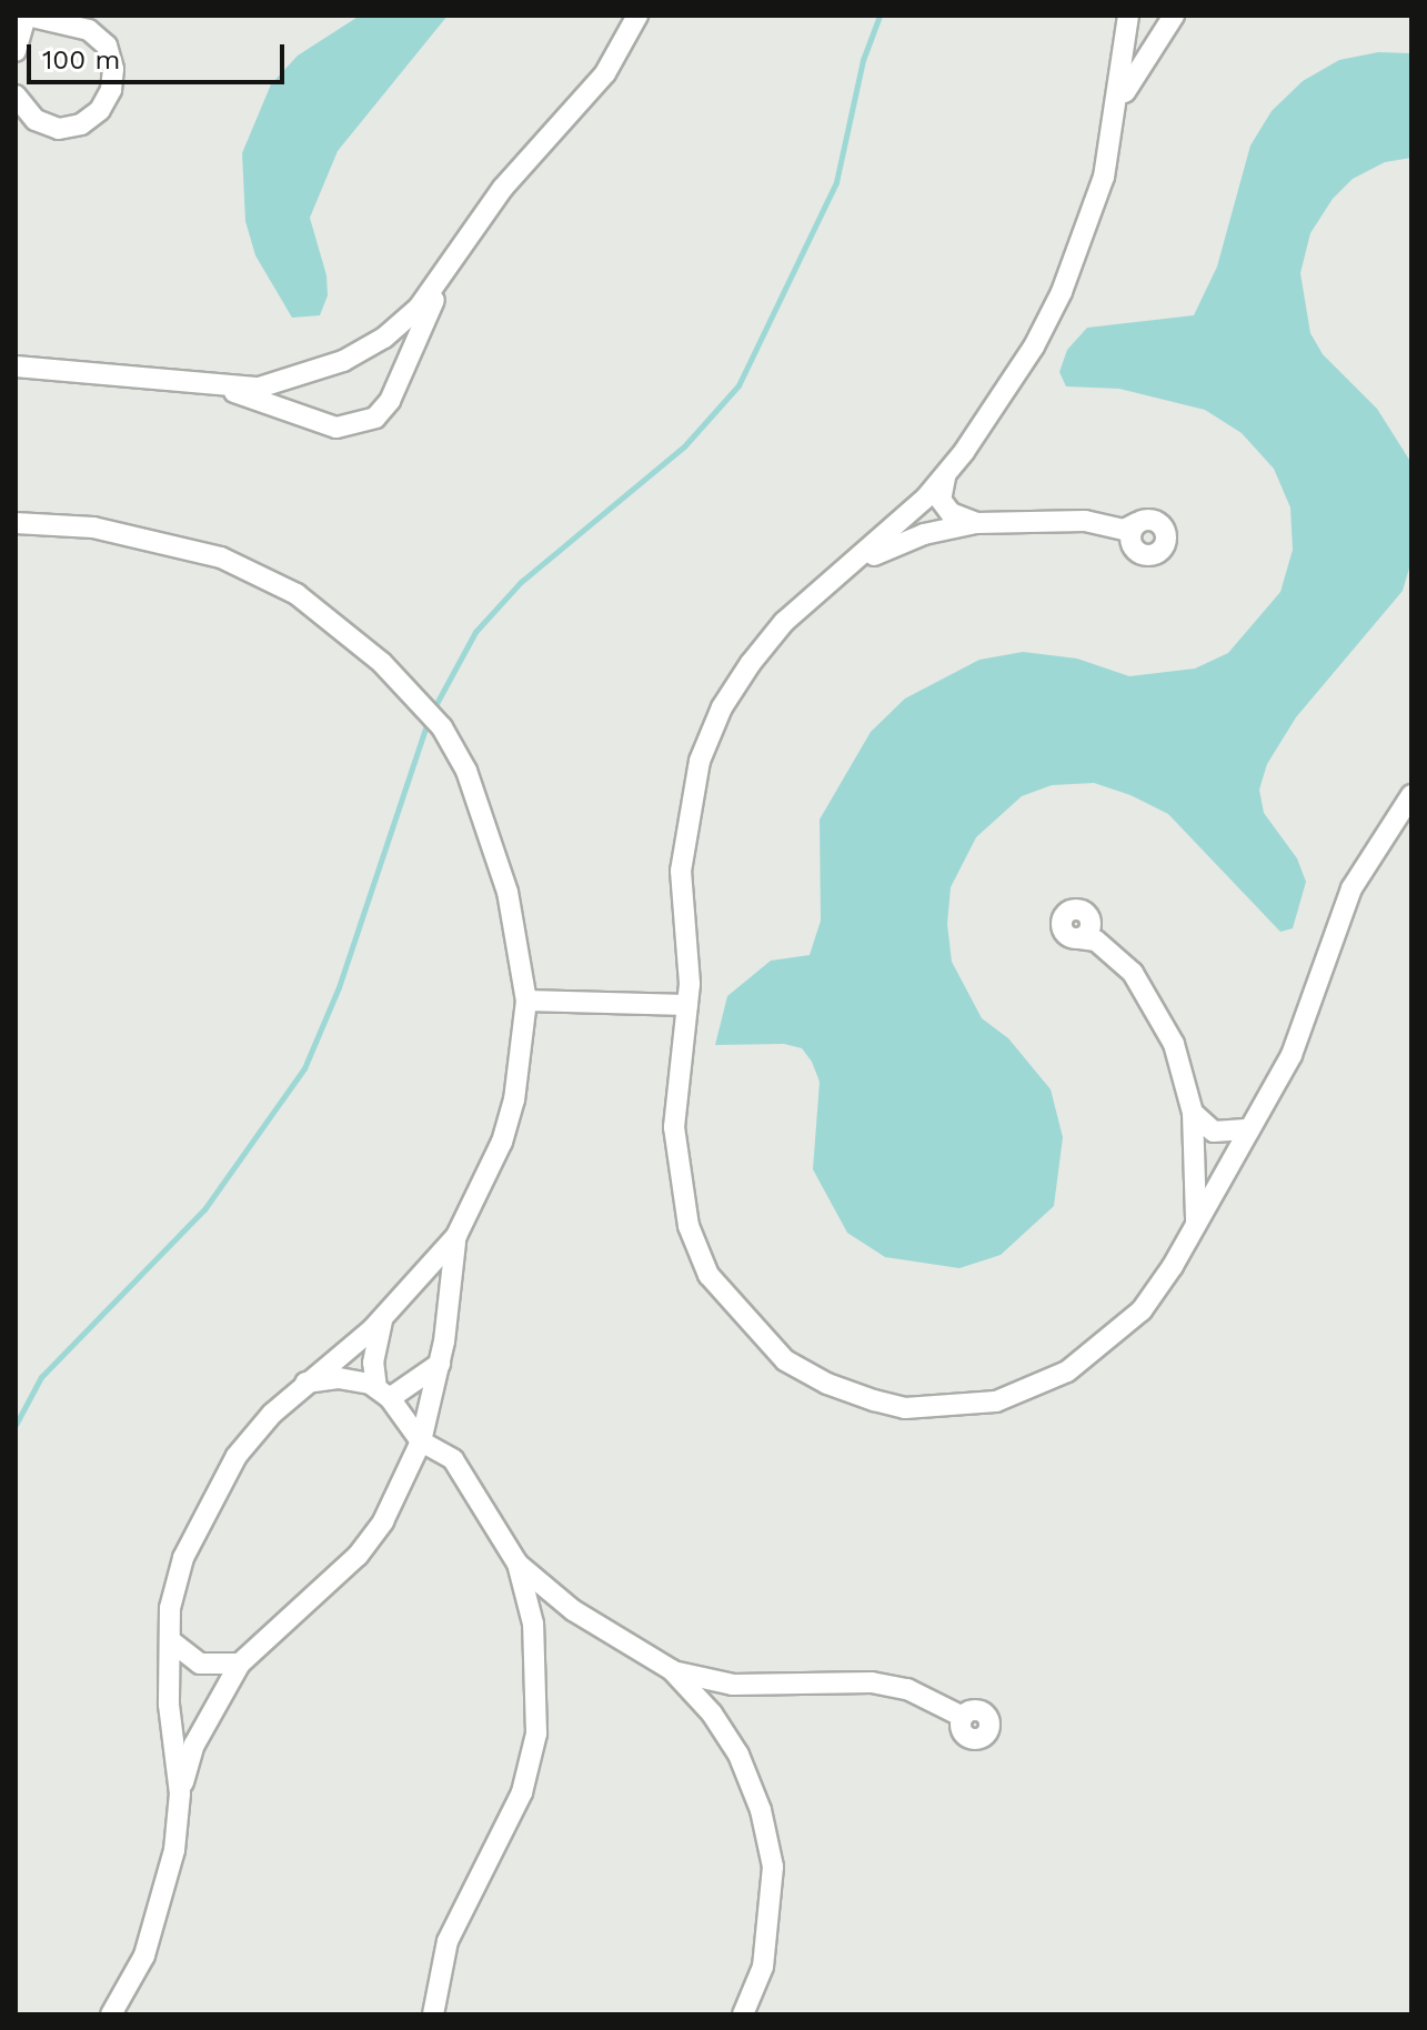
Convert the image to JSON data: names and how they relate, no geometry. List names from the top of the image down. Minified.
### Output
{"scale_bar":"100 m"}
